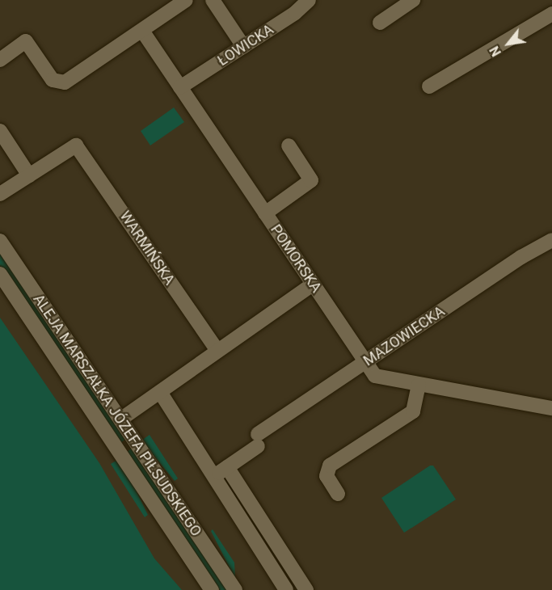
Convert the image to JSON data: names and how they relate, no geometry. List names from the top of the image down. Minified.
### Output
{"streets":{"street":["ŁOWICKA","WARMIŃSKA","POMORSKA","MAZOWIECKA","ALEJA MARSZAŁKA JÓZEFA PIŁSUDSKIEGO"]},"crossings":[["ŁOWICKA","POMORSKA"],["POMORSKA","MAZOWIECKA"]],"north":"bottom left"}
